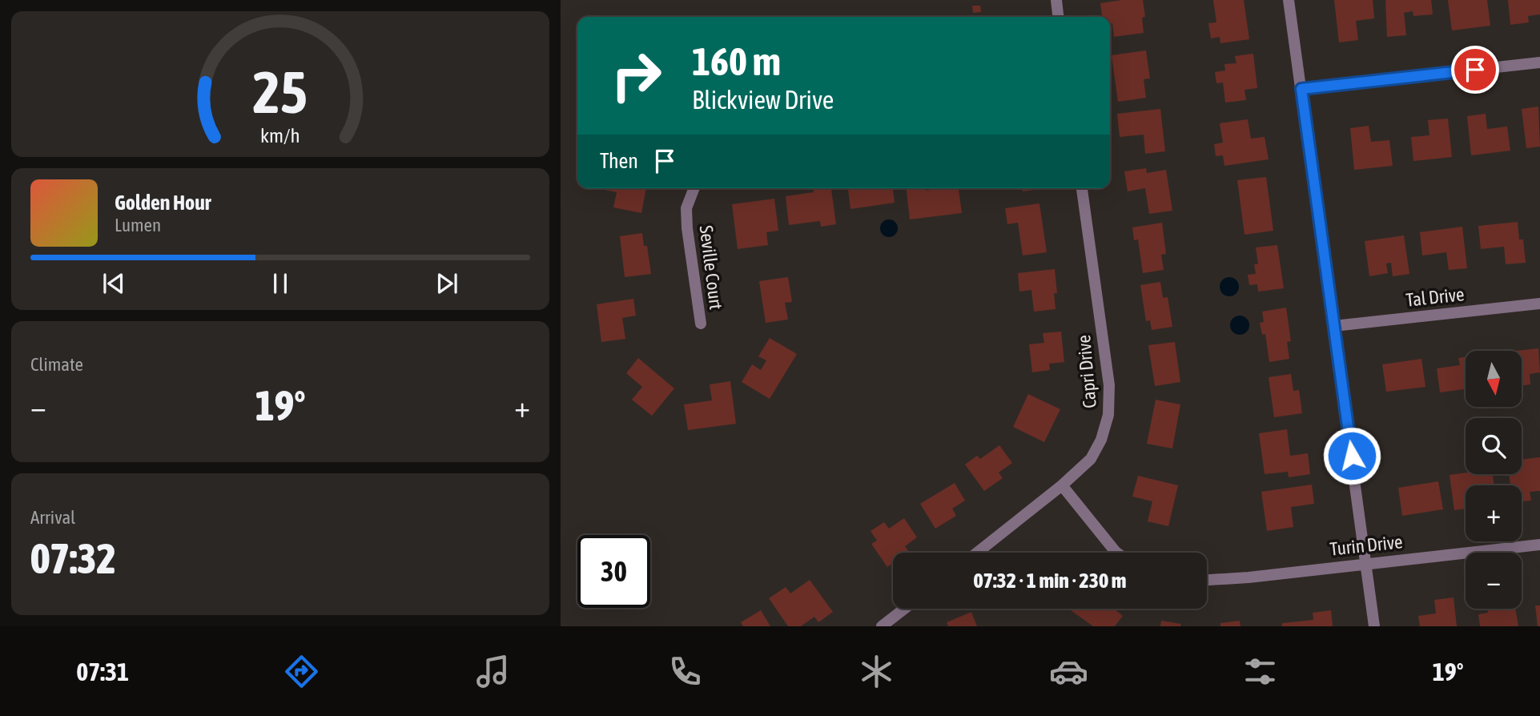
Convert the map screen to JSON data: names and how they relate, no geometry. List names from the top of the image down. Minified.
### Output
{"streets":{"street":["Seville Court","Tal Drive","Capri Drive","Turin Drive"]},"north":"bottom","page":{"turn":["160 m","Blickview Drive"],"then":"Then","song":["Golden Hour","Lumen"],"tile":["Climate",["Arrival","07:32"]],"map_buttons":["+","−"],"heat":["−","19°","+"],"limit":"30","trip":"07:32 · 1 min · 230 m","tabs":["07:31","19°"],"gauge":["25","km/h"]}}
